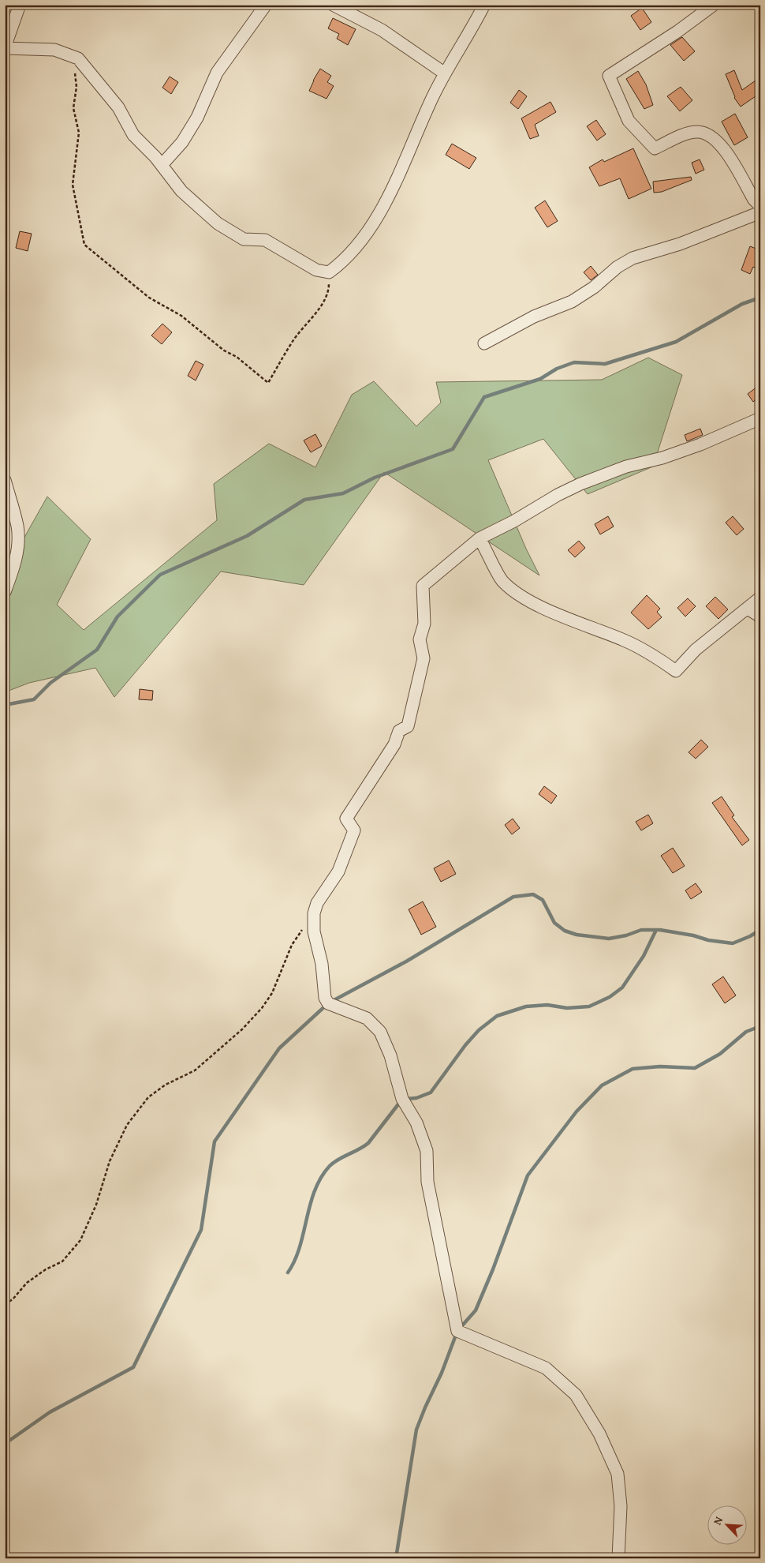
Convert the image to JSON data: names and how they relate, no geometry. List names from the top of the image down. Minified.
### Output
{"north":"top left"}
